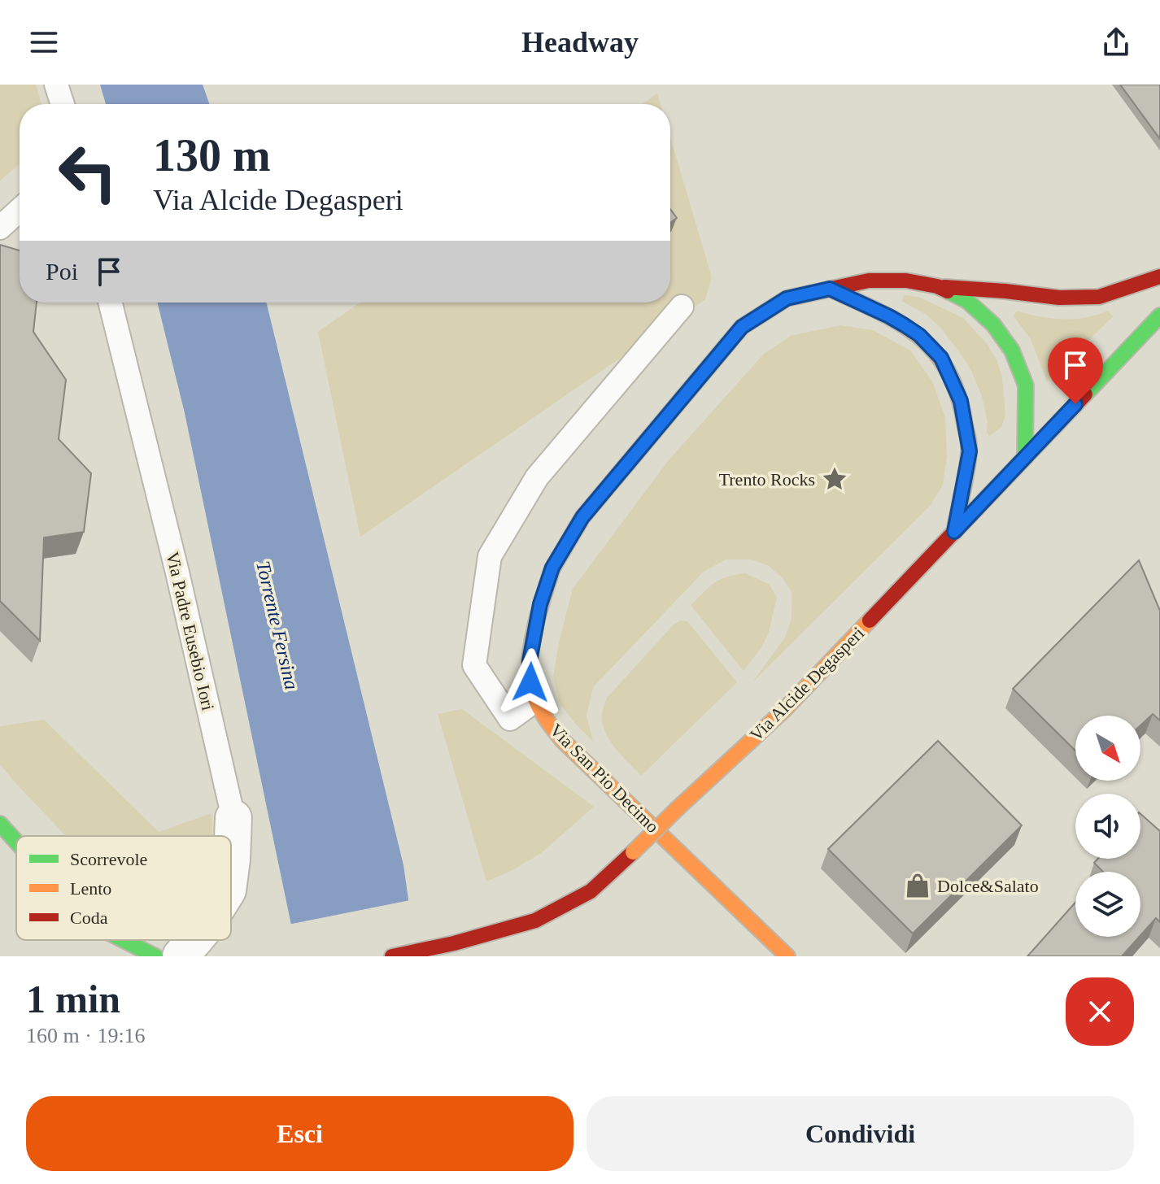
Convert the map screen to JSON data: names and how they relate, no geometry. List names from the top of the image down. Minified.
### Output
{"streets":{"street":["Via Padre Eusebio Iori","Via Alcide Degasperi","Via San Pio Decimo"]},"crossings":[["Via Alcide Degasperi","Via San Pio Decimo"]],"water":["Torrente Fersina"],"places":{"place":["Trento Rocks"],"shop":["Dolce&Salato"]},"legend":["Scorrevole","Lento","Coda"],"north":"bottom right","page":{"header":"Headway","turn":["130 m","Via Alcide Degasperi"],"then":"Poi","heading":["1 min","160 m · 19:16"],"buttons":["Esci","Condividi"]}}
